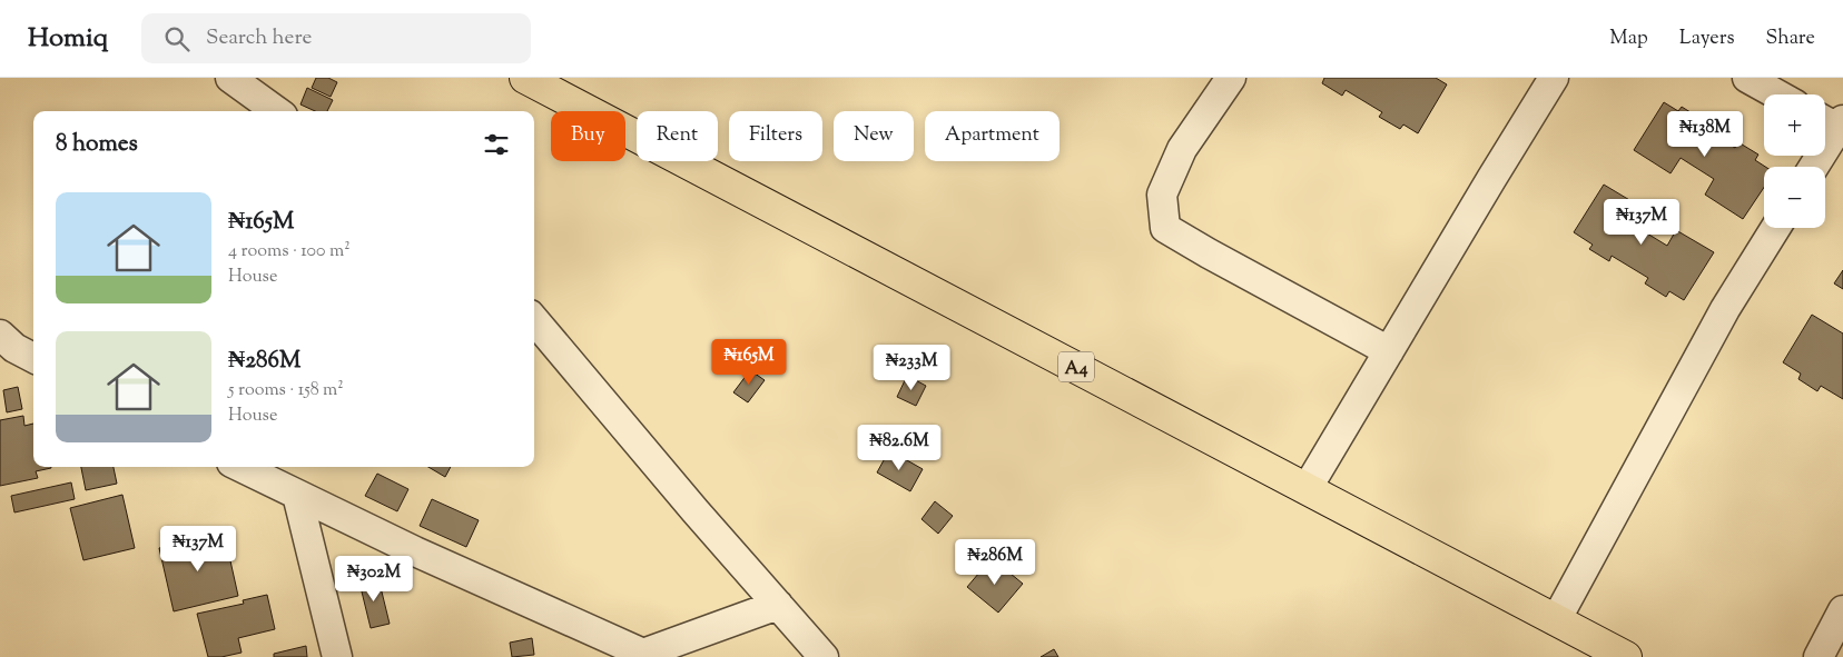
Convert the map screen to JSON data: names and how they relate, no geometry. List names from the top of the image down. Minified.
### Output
{"streets":{"highway":["A4"]},"page":{"header":"Homiq","search":"Search here","nav":["Map","Layers","Share"],"map_buttons":["+","−"],"price":["₦138M","₦137M","₦165M","₦233M","₦82.6M","₦137M","₦286M","₦302M"],"chip":["Buy","Rent","Filters","New","Apartment"],"heading":"8 homes","list":[{"name":"₦165M","note":"4 rooms · 100 m² · House"},{"name":"₦286M","note":"5 rooms · 158 m² · House"}]}}
